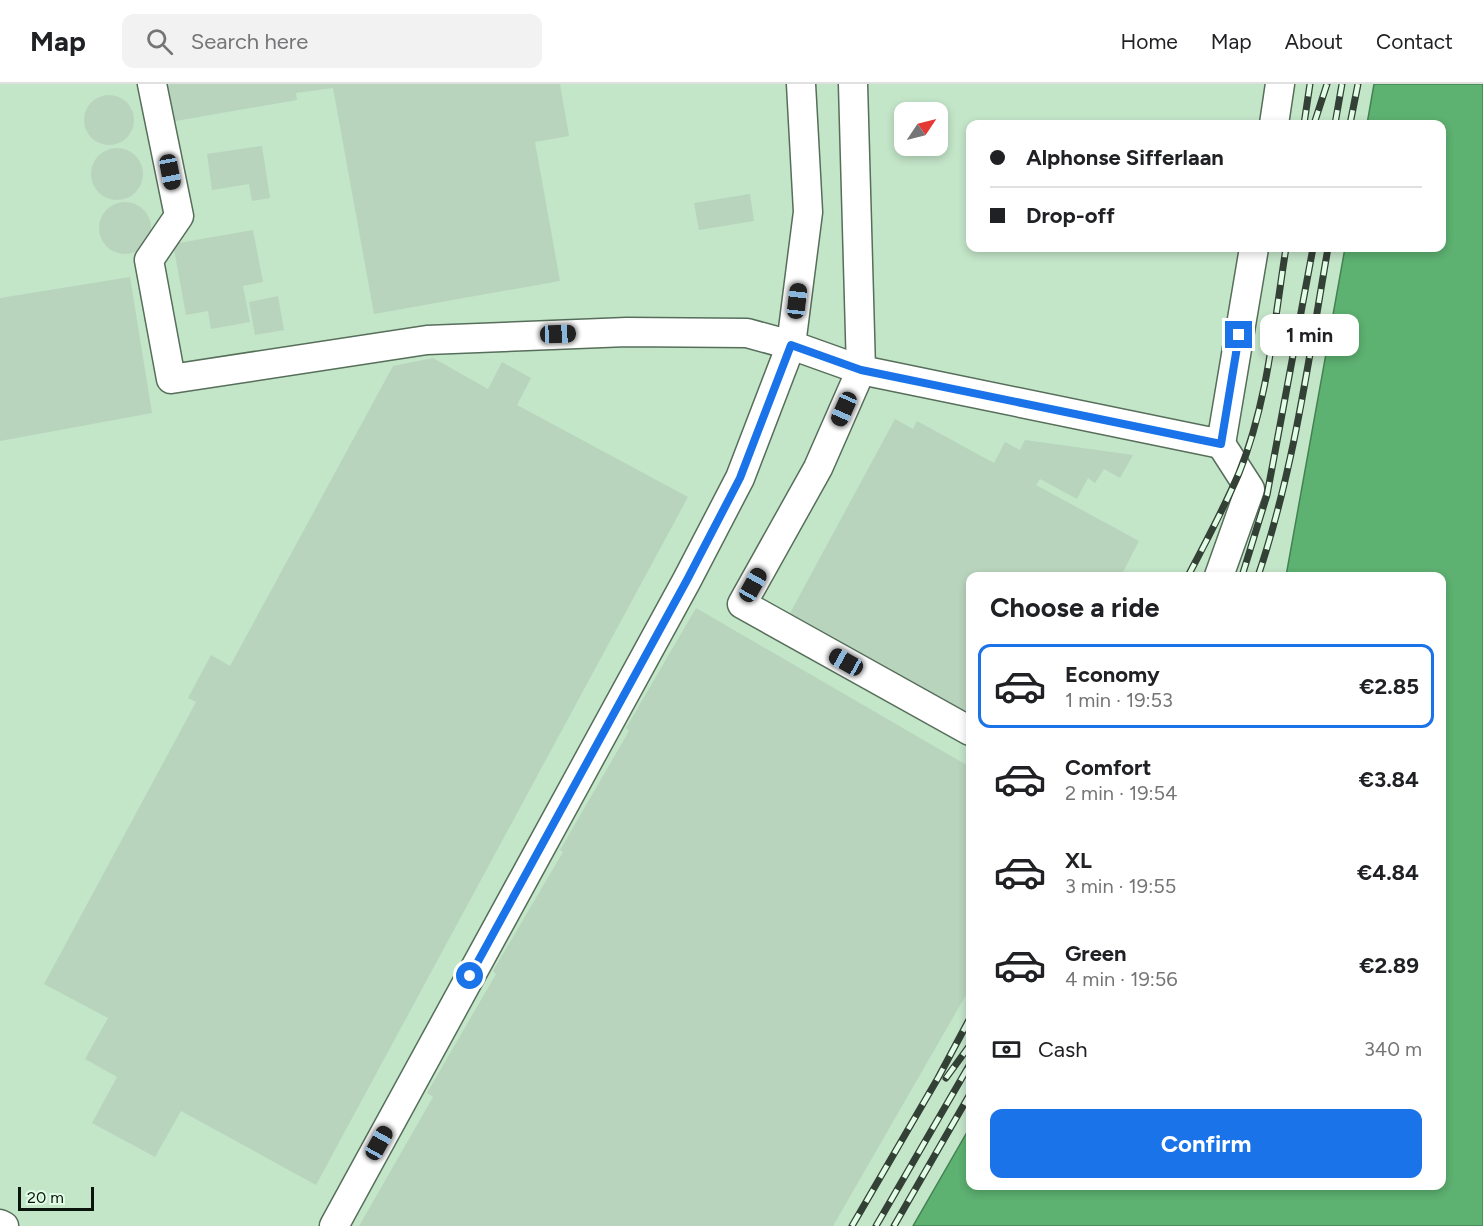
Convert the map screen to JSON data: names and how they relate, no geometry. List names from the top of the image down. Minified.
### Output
{"scale_bar":"20 m","north":"top right","page":{"header":"Map","search":"Search here","nav":["Home","Map","About","Contact"],"banner":["Alphonse Sifferlaan","Drop-off"],"bubble":"1 min","heading":"Choose a ride","list":[{"name":"Economy","note":"1 min · 19:53","value":"€2.85"},{"name":"Comfort","note":"2 min · 19:54","value":"€3.84"},{"name":"XL","note":"3 min · 19:55","value":"€4.84"},{"name":"Green","note":"4 min · 19:56","value":"€2.89"}],"pay":["Cash","340 m"],"buttons":"Confirm","scale":"20 m"}}
